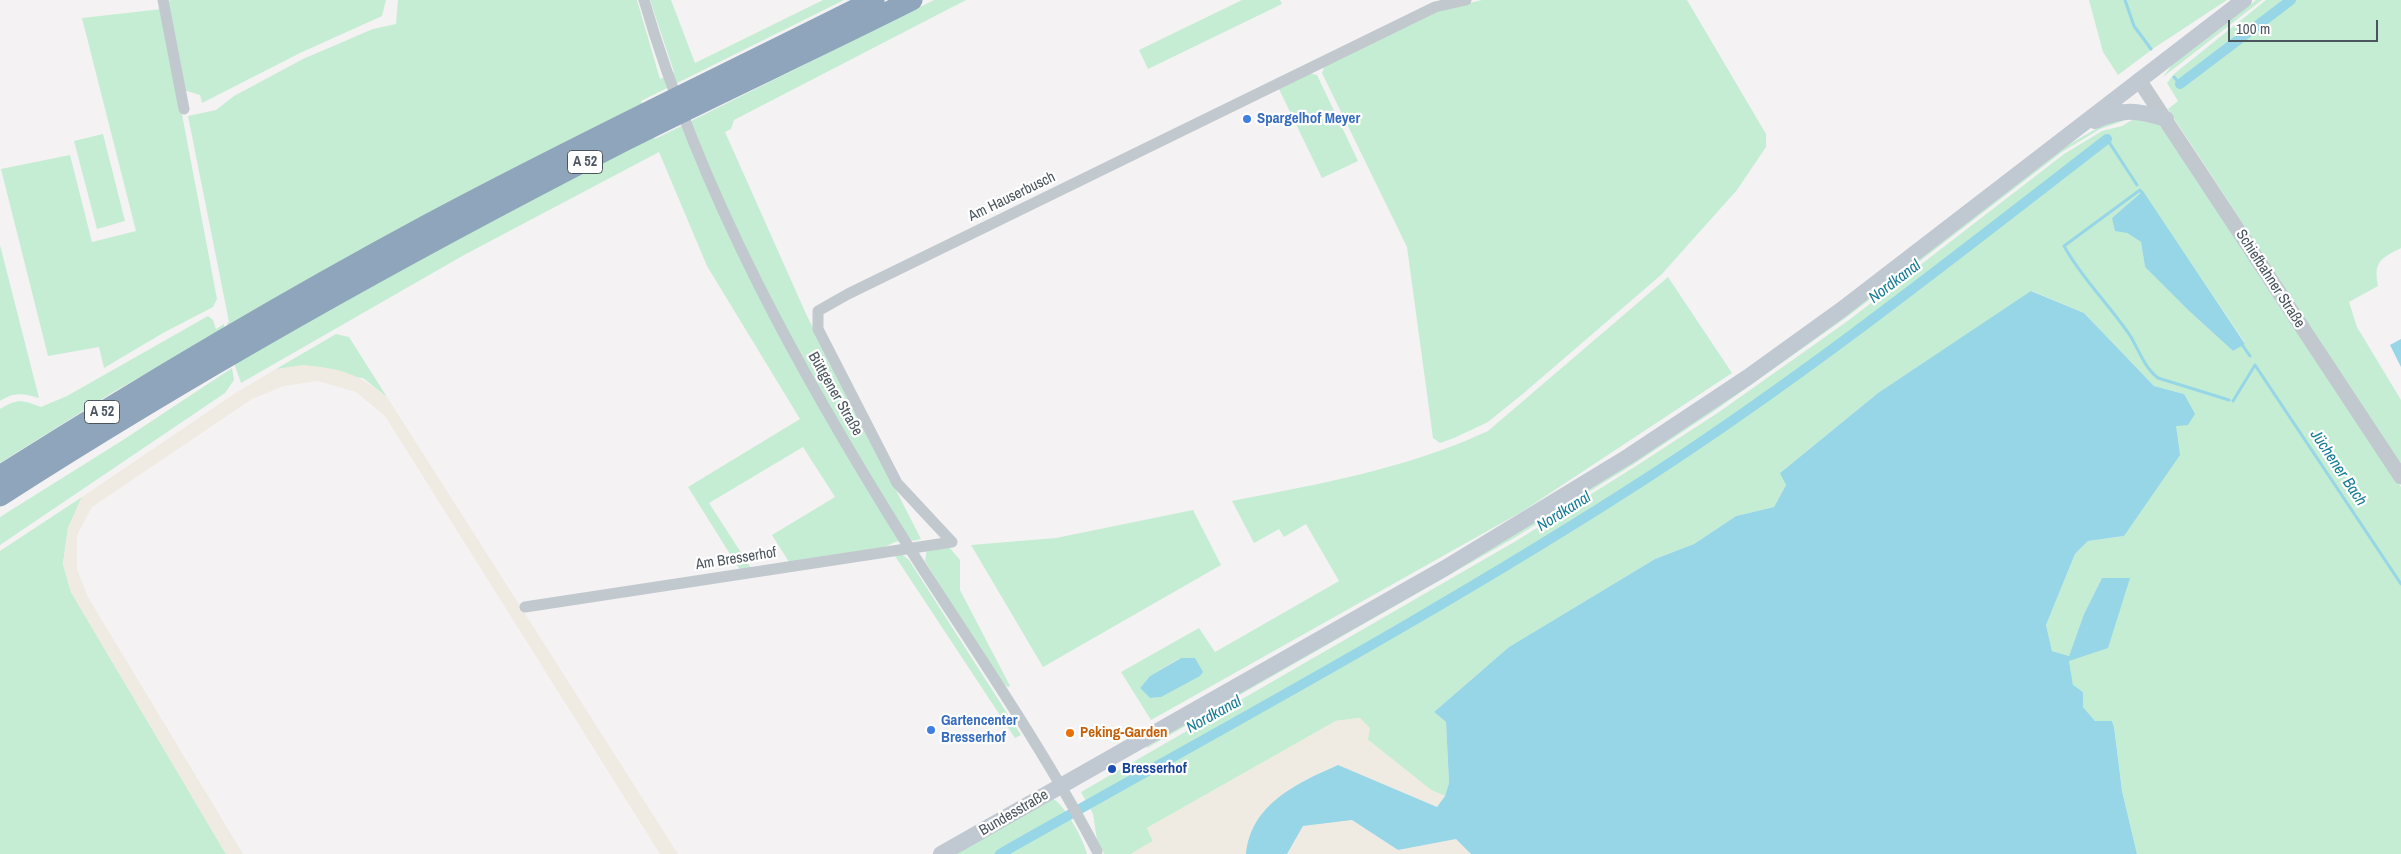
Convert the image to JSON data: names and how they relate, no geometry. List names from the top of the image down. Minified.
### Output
{"streets":{"highway":["A 52"],"main road":["Bundesstraße"],"street":["Am Hauserbusch","Schiefbahner Straße","Büttgener Straße","Am Bresserhof"]},"crossings":[["Am Hauserbusch","Am Bresserhof"],["Büttgener Straße","Am Bresserhof"],["Büttgener Straße","Bundesstraße"]],"water":["Nordkanal","Jüchener Bach"],"places":["Spargelhof Meyer","Gartencenter Bresserhof","Peking-Garden","Bresserhof"],"scale_bar":"100 m"}
